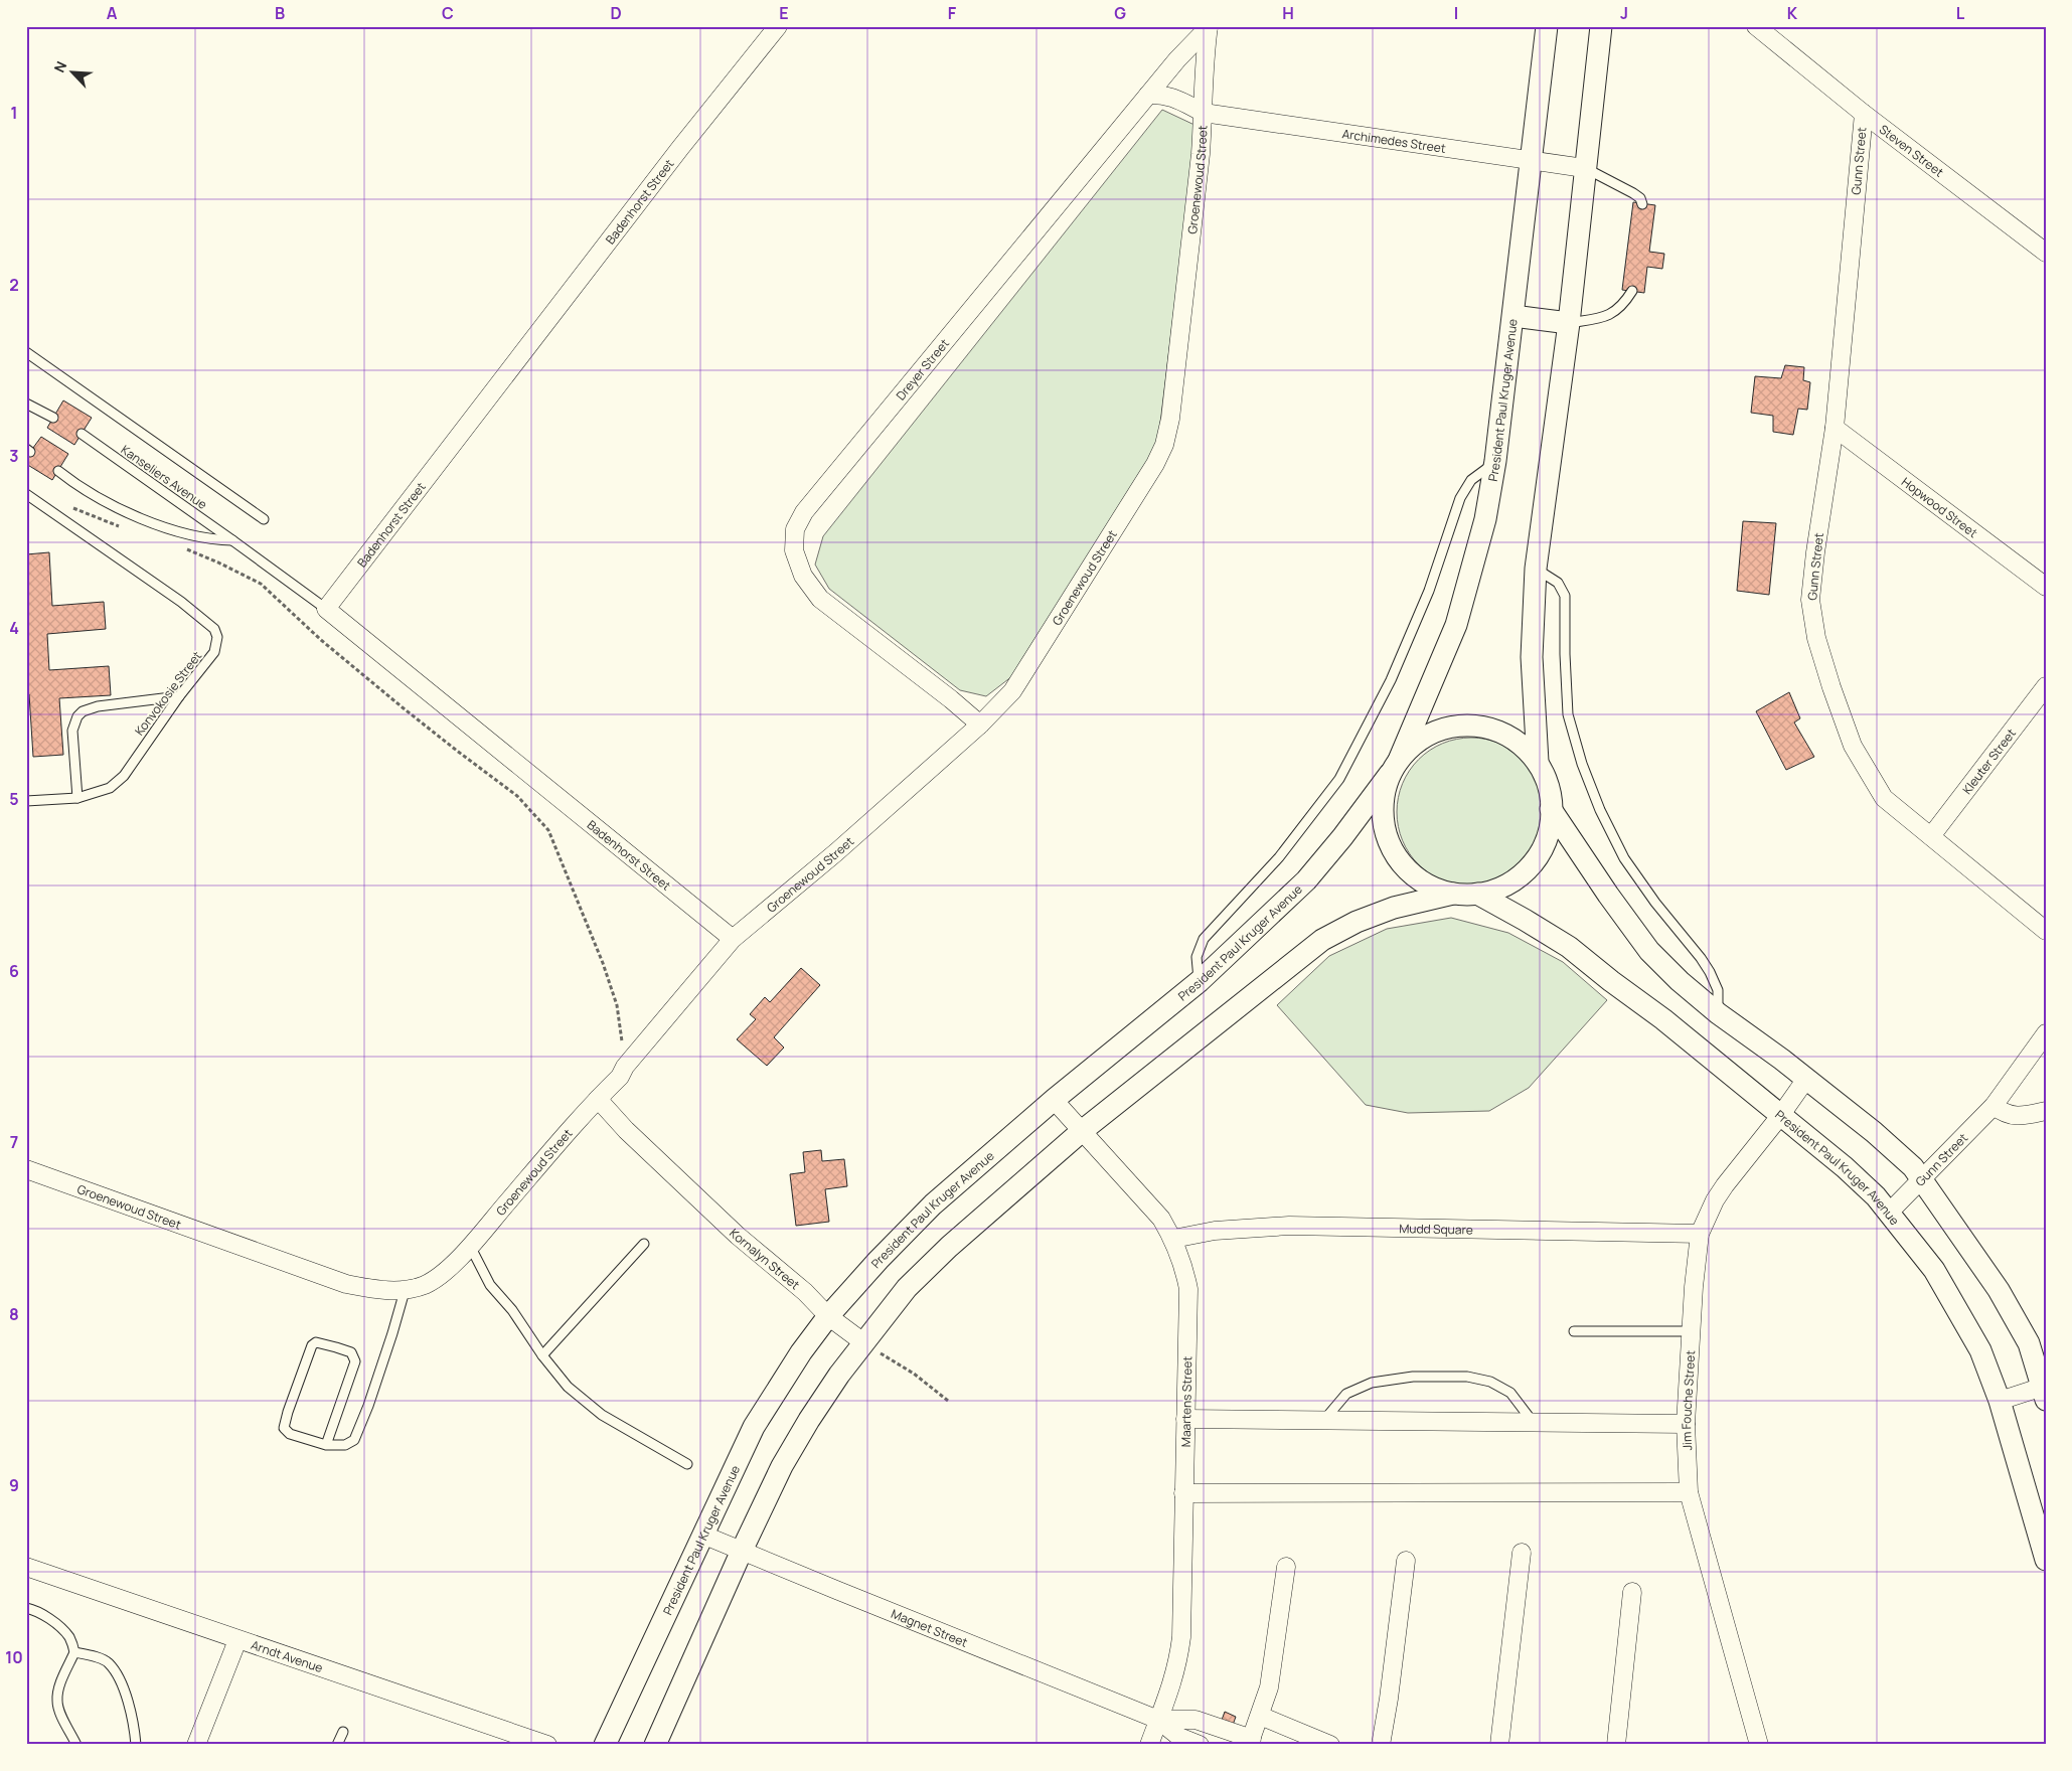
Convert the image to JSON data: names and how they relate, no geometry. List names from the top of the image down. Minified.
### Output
{"streets":{"street":["Archimedes Street","Steven Street","Gunn Street","Groenewoud Street","Badenhorst Street","Dreyer Street","President Paul Kruger Avenue","Hopwood Street","Kleuter Street","Mudd Square","Kornalyn Street","Jim Fouche Street","Maartens Street","Magnet Street","Arndt Avenue"],"lane":["Kanseliers Avenue","Konvokosie Street"]},"crossings":[["Archimedes Street","Groenewoud Street"],["Archimedes Street","Dreyer Street"],["Archimedes Street","President Paul Kruger Avenue"],["Steven Street","Gunn Street"],["Gunn Street","President Paul Kruger Avenue"],["Gunn Street","Hopwood Street"],["Gunn Street","Kleuter Street"],["Groenewoud Street","Badenhorst Street"],["Groenewoud Street","Dreyer Street"],["Groenewoud Street","Kornalyn Street"],["Badenhorst Street","Kanseliers Avenue"],["President Paul Kruger Avenue","Kornalyn Street"],["President Paul Kruger Avenue","Jim Fouche Street"],["President Paul Kruger Avenue","Maartens Street"],["President Paul Kruger Avenue","Magnet Street"],["Mudd Square","Jim Fouche Street"],["Mudd Square","Maartens Street"],["Maartens Street","Magnet Street"]],"north":"top left","grid":{"columns":["A","B","C","D","E","F","G","H","I","J","K","L"],"rows":["1","2","3","4","5","6","7","8","9","10"]}}
